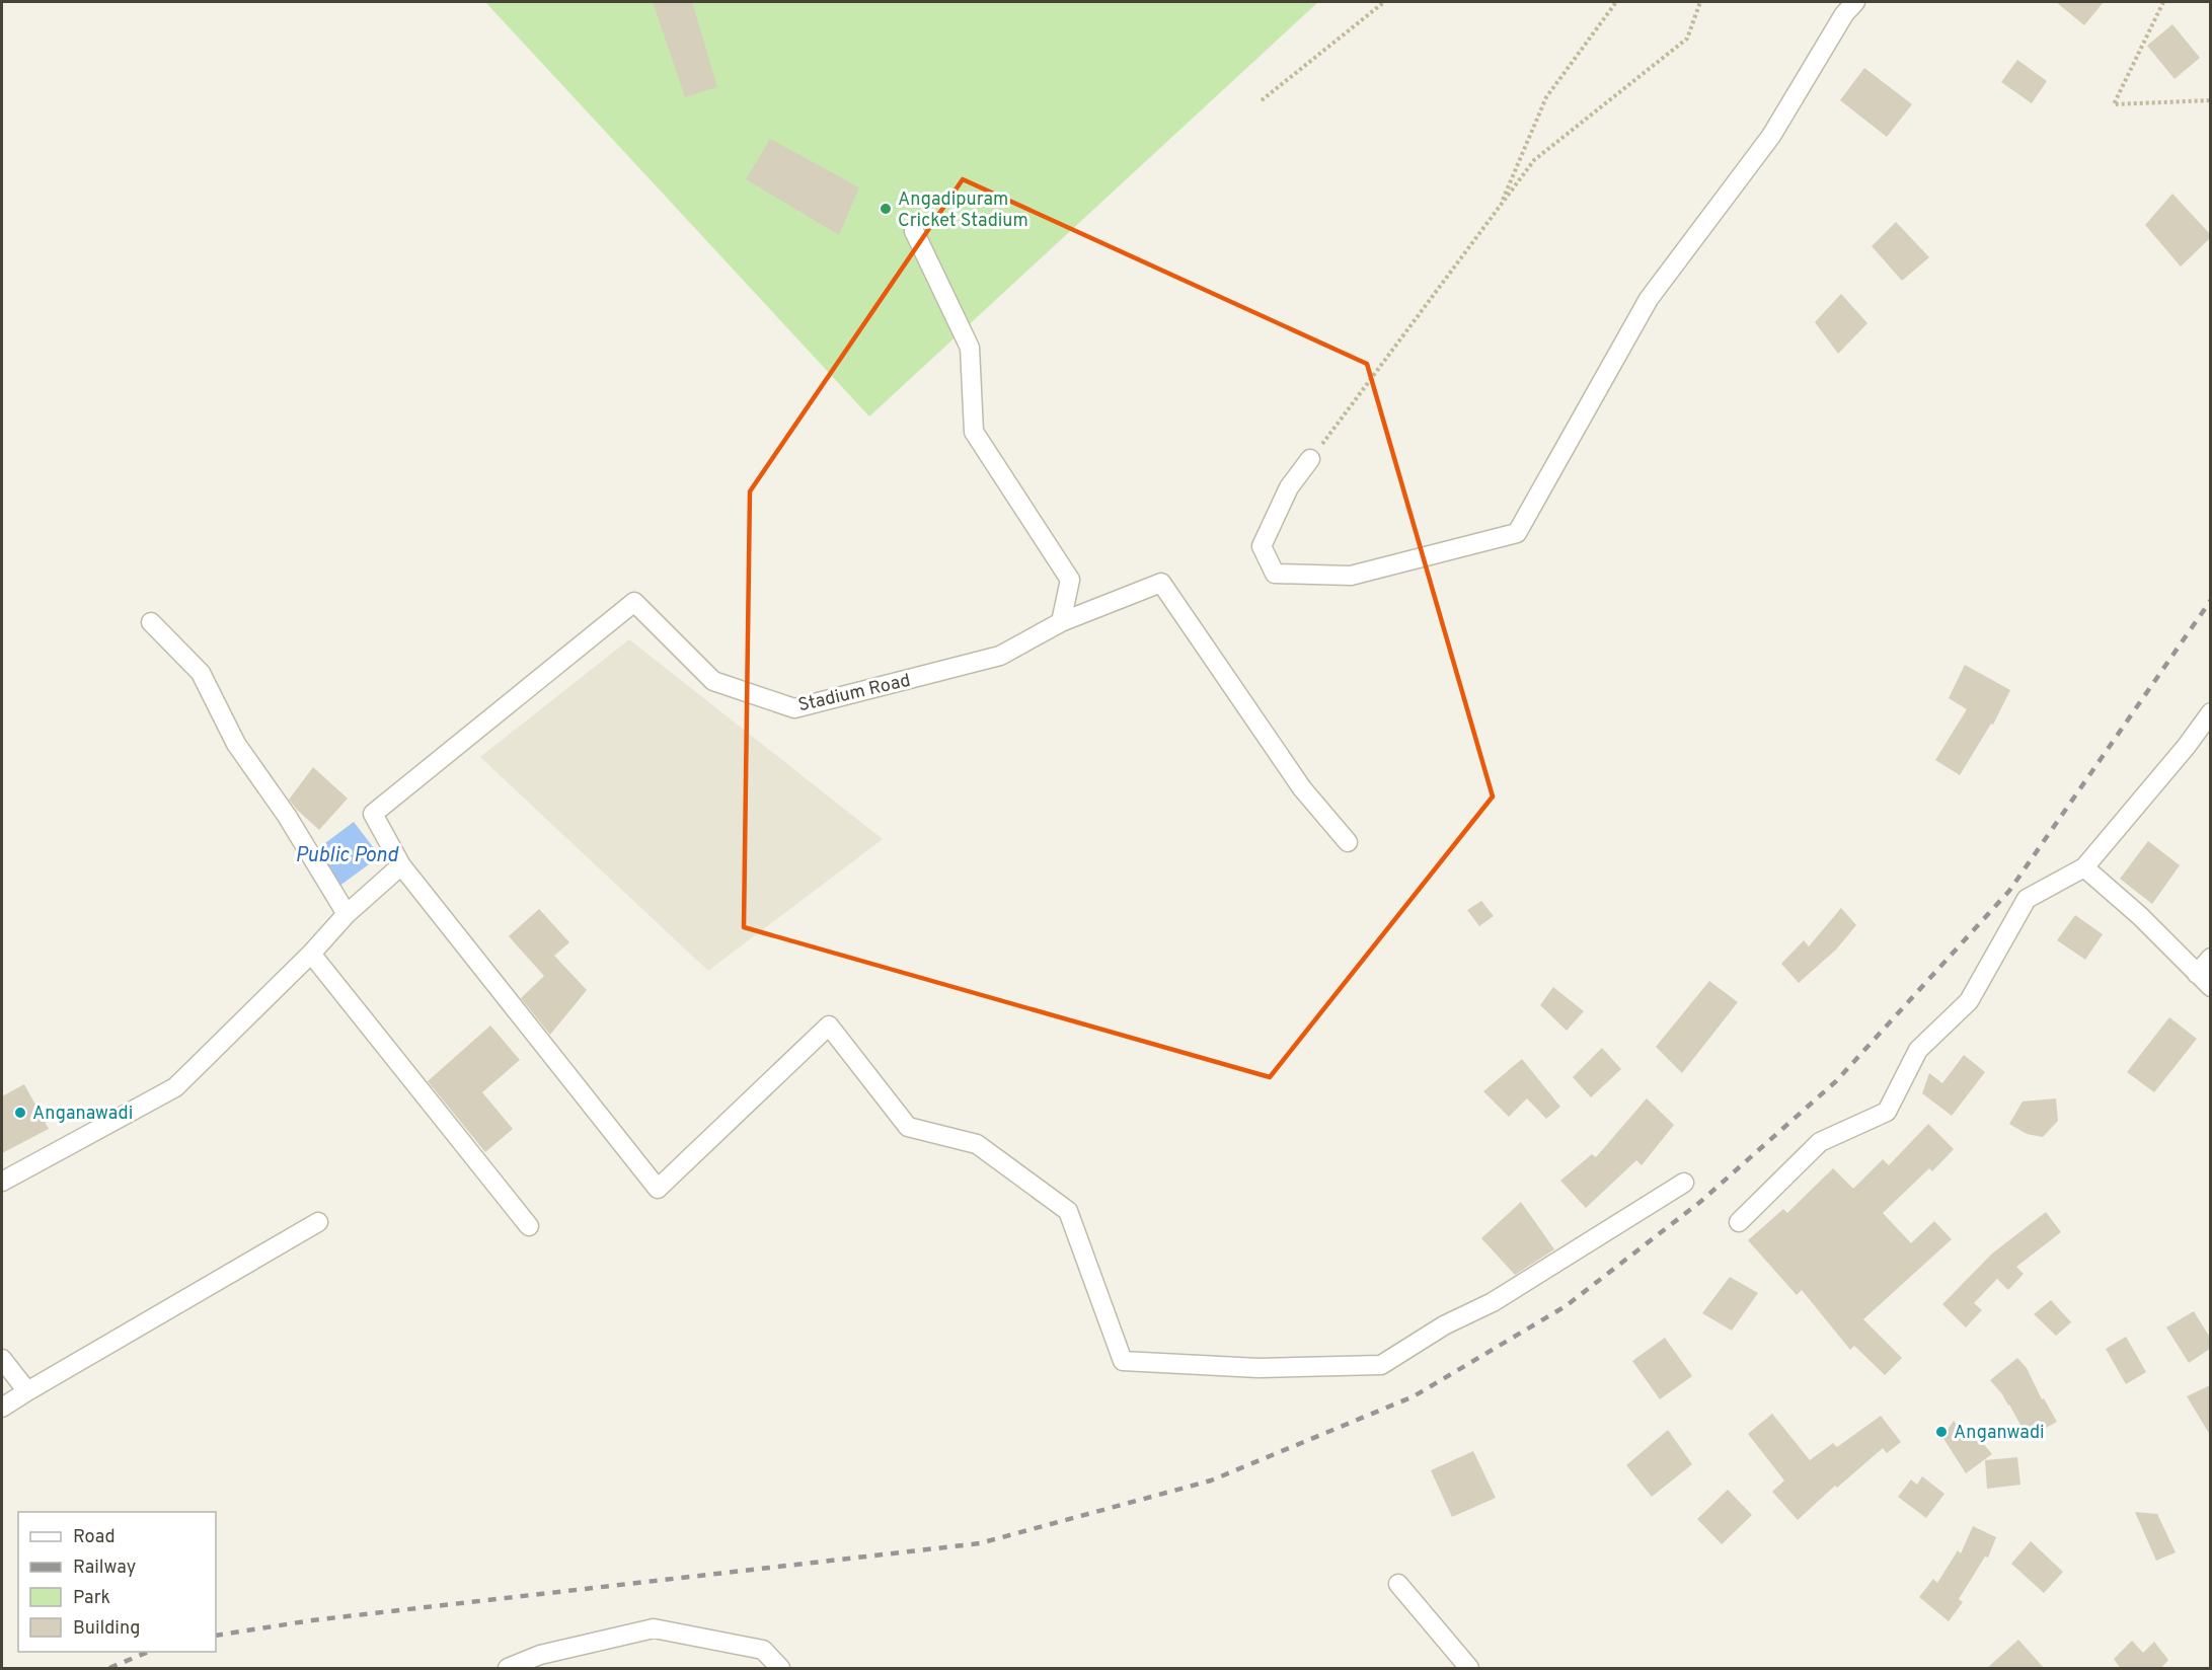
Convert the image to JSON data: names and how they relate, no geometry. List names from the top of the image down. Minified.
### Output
{"streets":{"street":["Stadium Road"]},"water":["Public Pond"],"places":["Angadipuram Cricket Stadium","Anganawadi","Anganwadi"],"legend":["Road","Railway","Park","Building"]}
